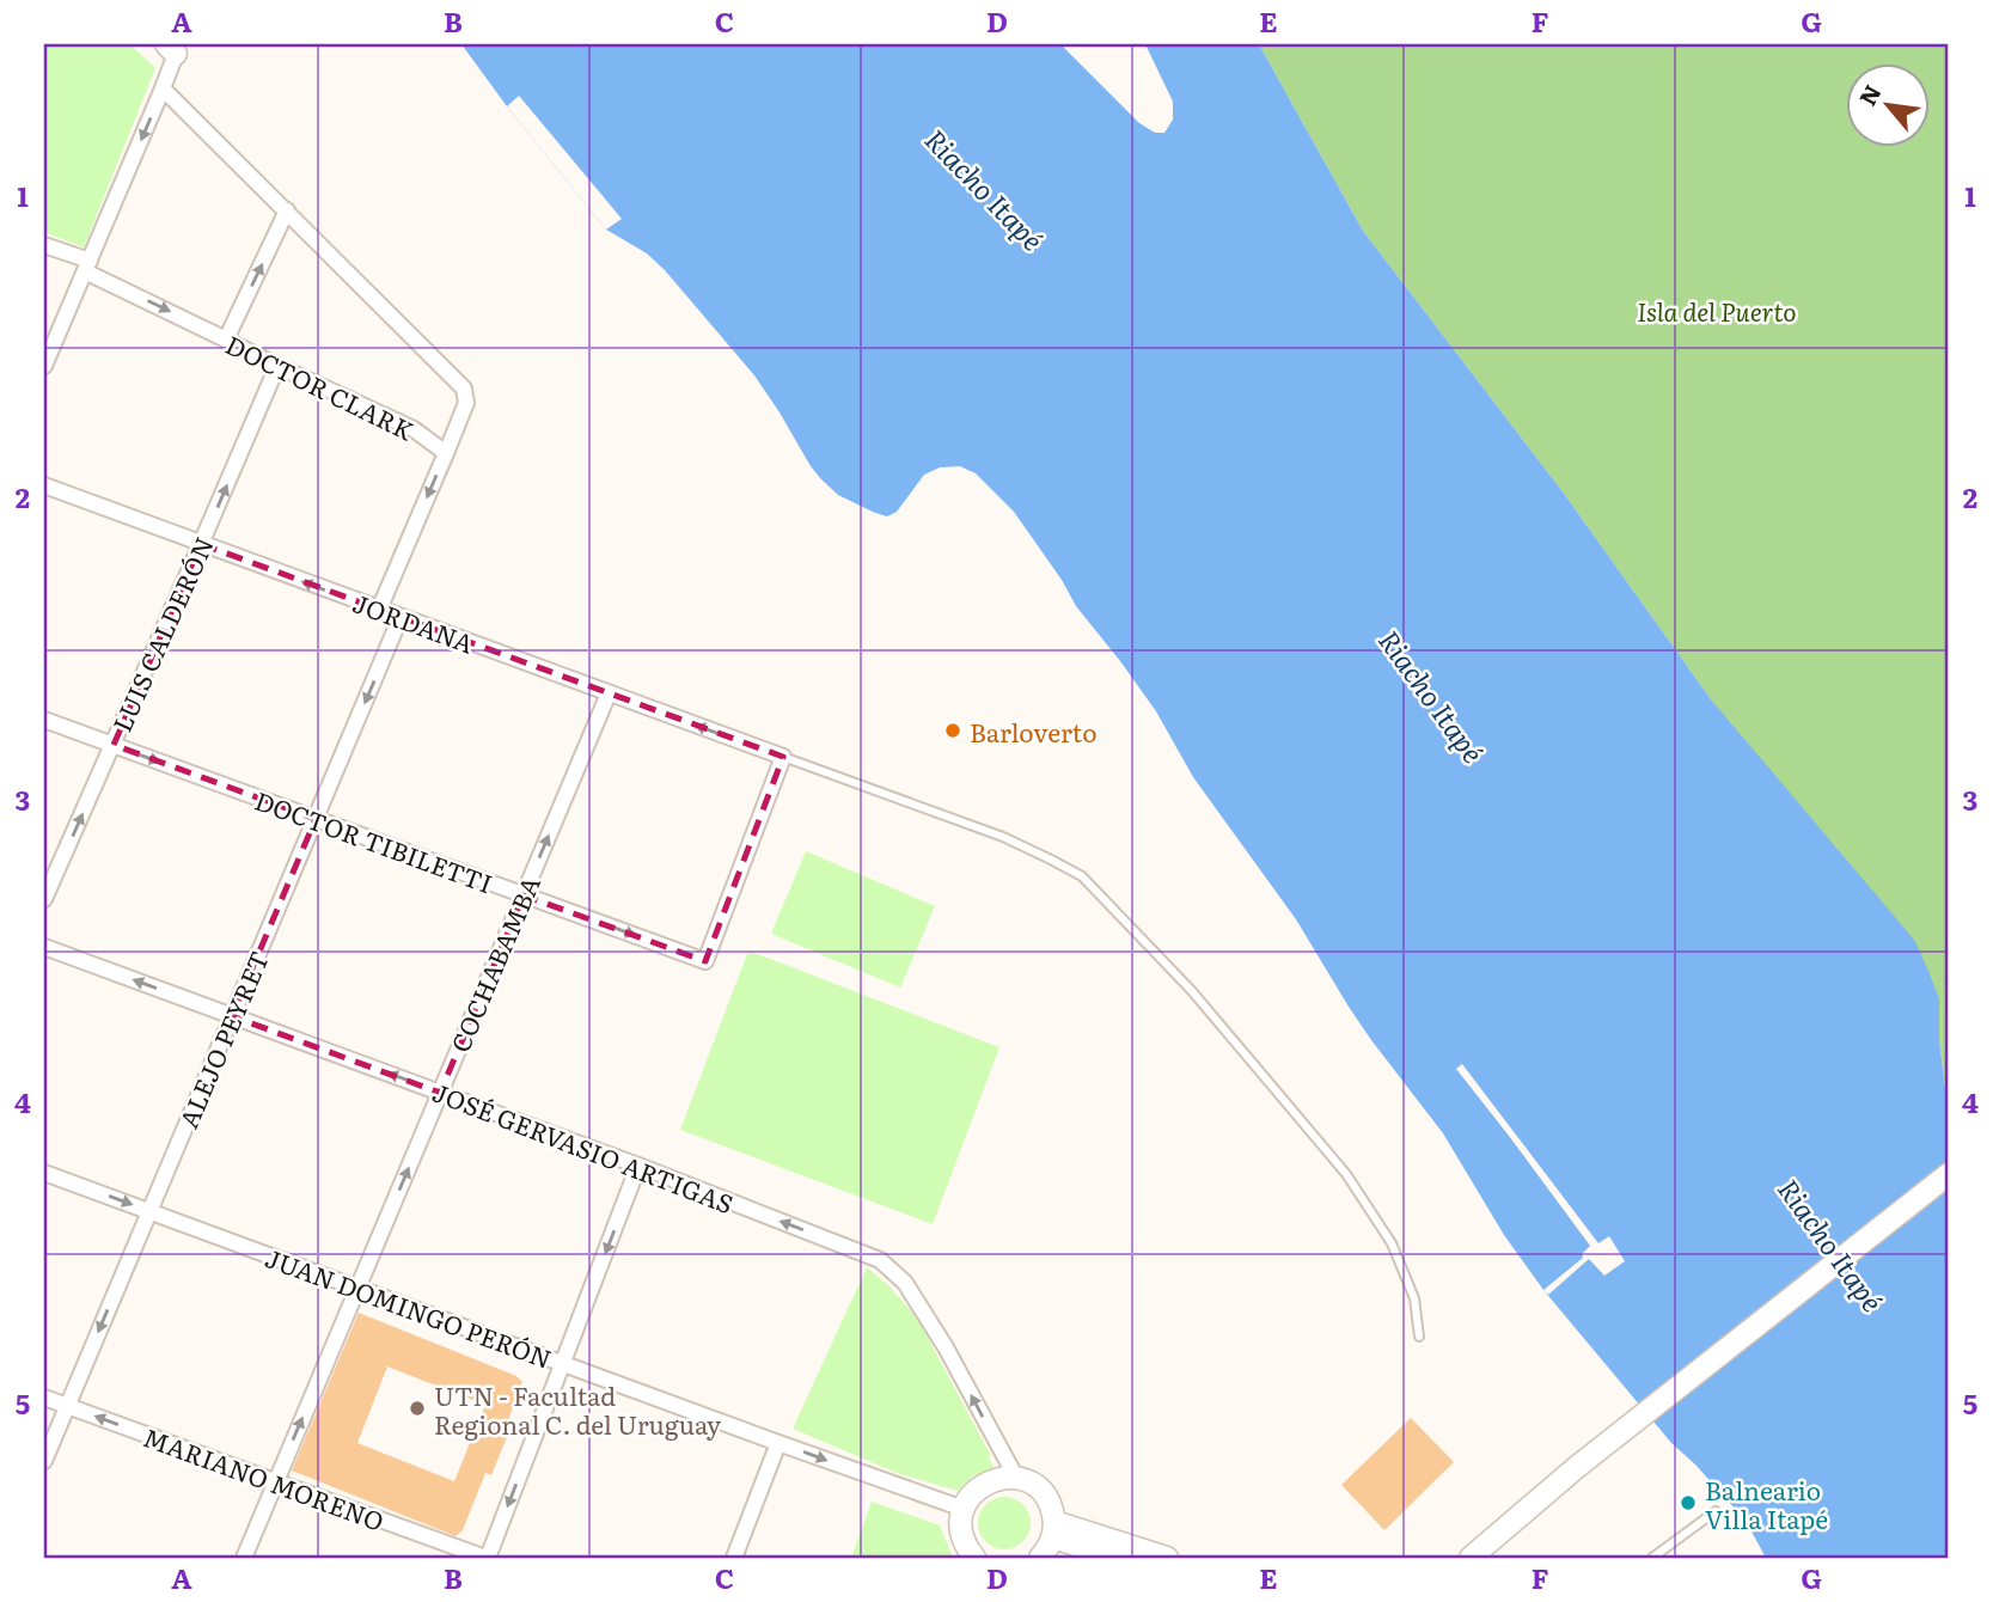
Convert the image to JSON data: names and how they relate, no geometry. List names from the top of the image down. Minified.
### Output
{"streets":{"street":["DOCTOR CLARK","JORDANA","LUIS CALDERÓN","DOCTOR TIBILETTI","COCHABAMBA","ALEJO PEYRET","JOSÉ GERVASIO ARTIGAS","JUAN DOMINGO PERÓN","MARIANO MORENO"]},"crossings":[["DOCTOR CLARK","LUIS CALDERÓN"],["JORDANA","LUIS CALDERÓN"],["JORDANA","DOCTOR TIBILETTI"],["JORDANA","COCHABAMBA"],["JORDANA","ALEJO PEYRET"],["LUIS CALDERÓN","DOCTOR TIBILETTI"],["DOCTOR TIBILETTI","COCHABAMBA"],["DOCTOR TIBILETTI","ALEJO PEYRET"],["COCHABAMBA","JOSÉ GERVASIO ARTIGAS"],["COCHABAMBA","JUAN DOMINGO PERÓN"],["COCHABAMBA","MARIANO MORENO"],["ALEJO PEYRET","JOSÉ GERVASIO ARTIGAS"],["ALEJO PEYRET","JUAN DOMINGO PERÓN"],["ALEJO PEYRET","MARIANO MORENO"]],"one_way":["JORDANA","LUIS CALDERÓN","COCHABAMBA","ALEJO PEYRET","JOSÉ GERVASIO ARTIGAS","MARIANO MORENO"],"water":["Riacho Itapé"],"parks":["Isla del Puerto"],"places":["Barloverto","UTN - Facultad Regional C. del Uruguay","Balneario Villa Itapé"],"north":"top left","grid":{"columns":["A","B","C","D","E","F","G"],"rows":["1","2","3","4","5"]}}
